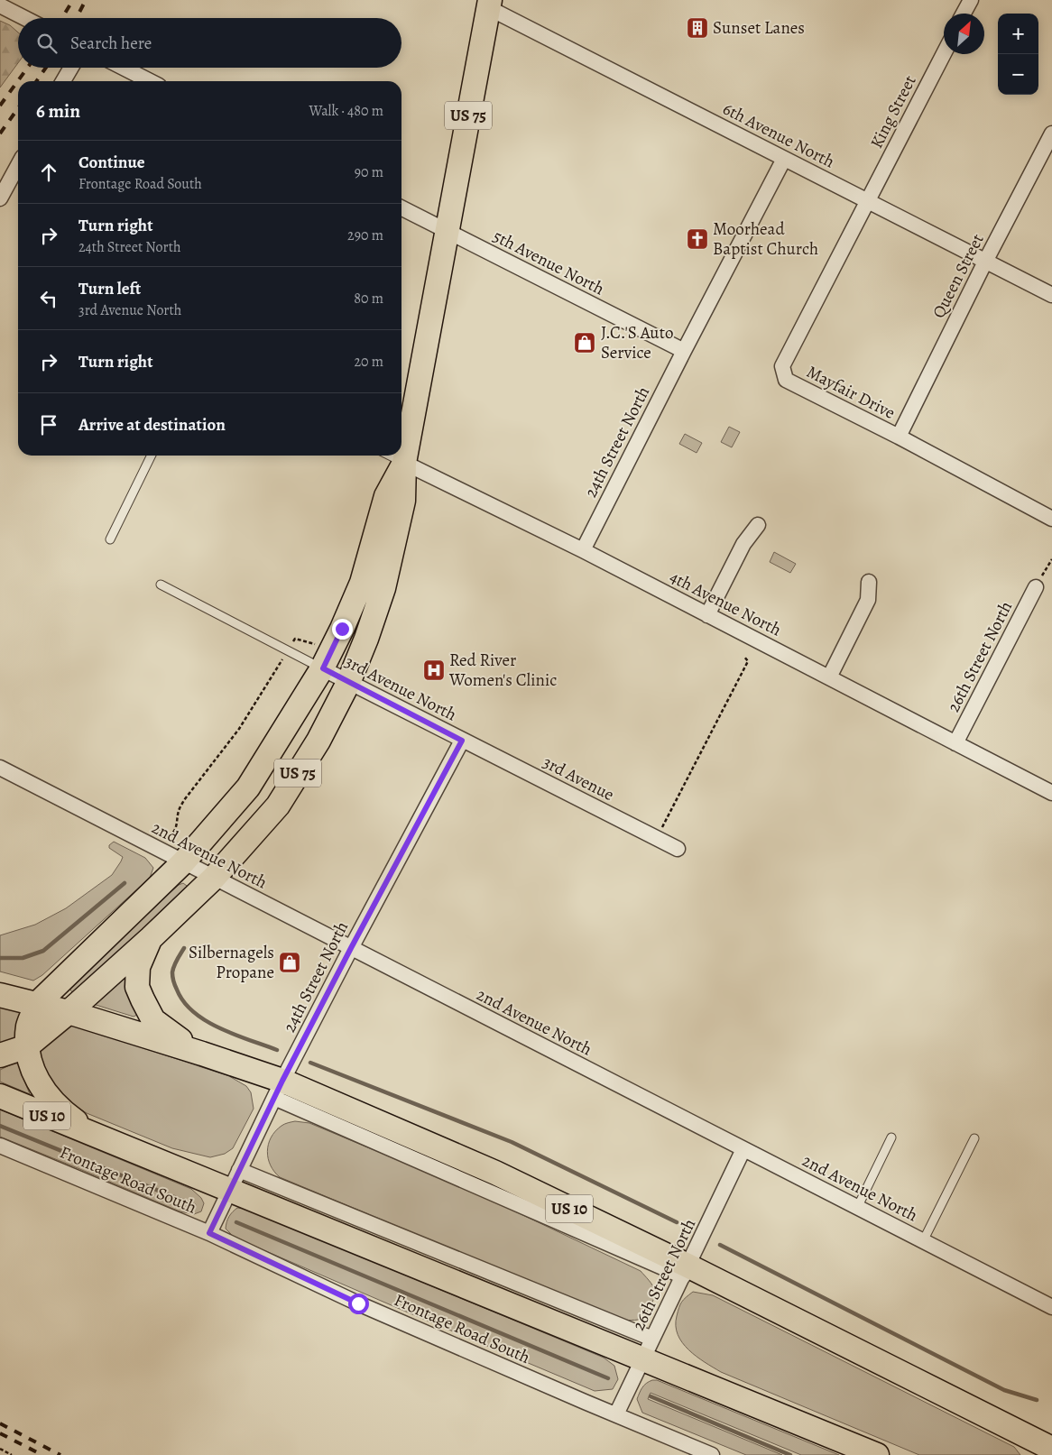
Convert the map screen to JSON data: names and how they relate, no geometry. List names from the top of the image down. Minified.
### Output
{"streets":{"main road":["US 75","US 10"],"street":["King Street","6th Avenue North","5th Avenue North","Queen Street","Mayfair Drive","24th Street North","4th Avenue North","26th Street North","3rd Avenue North","3rd Avenue","2nd Avenue North","Frontage Road South"]},"crossings":[["King Street","6th Avenue North"],["King Street","Mayfair Drive"],["US 75","6th Avenue North"],["US 75","5th Avenue North"],["US 75","4th Avenue North"],["US 75","3rd Avenue North"],["US 75","2nd Avenue North"],["US 75","US 10"],["6th Avenue North","Queen Street"],["6th Avenue North","Mayfair Drive"],["6th Avenue North","24th Street North"],["5th Avenue North","24th Street North"],["Queen Street","Mayfair Drive"],["24th Street North","4th Avenue North"],["24th Street North","3rd Avenue North"],["24th Street North","3rd Avenue"],["24th Street North","2nd Avenue North"],["24th Street North","US 10"],["24th Street North","Frontage Road South"],["4th Avenue North","26th Street North"],["26th Street North","2nd Avenue North"],["26th Street North","US 10"],["26th Street North","Frontage Road South"],["3rd Avenue North","3rd Avenue"]],"places":{"building":["Sunset Lanes"],"church":["Moorhead Baptist Church"],"shop":["J.C.'S Auto Service","Silbernagels Propane"],"hospital":["Red River Women's Clinic"]},"north":"top right","page":{"map_buttons":["+","−"],"search":"Search here","heading":["6 min","Walk · 480 m"],"list":[["Continue","Frontage Road South","90 m"],["Turn right","24th Street North","290 m"],["Turn left","3rd Avenue North","80 m"],["Turn right","20 m"],"Arrive at destination"]}}
